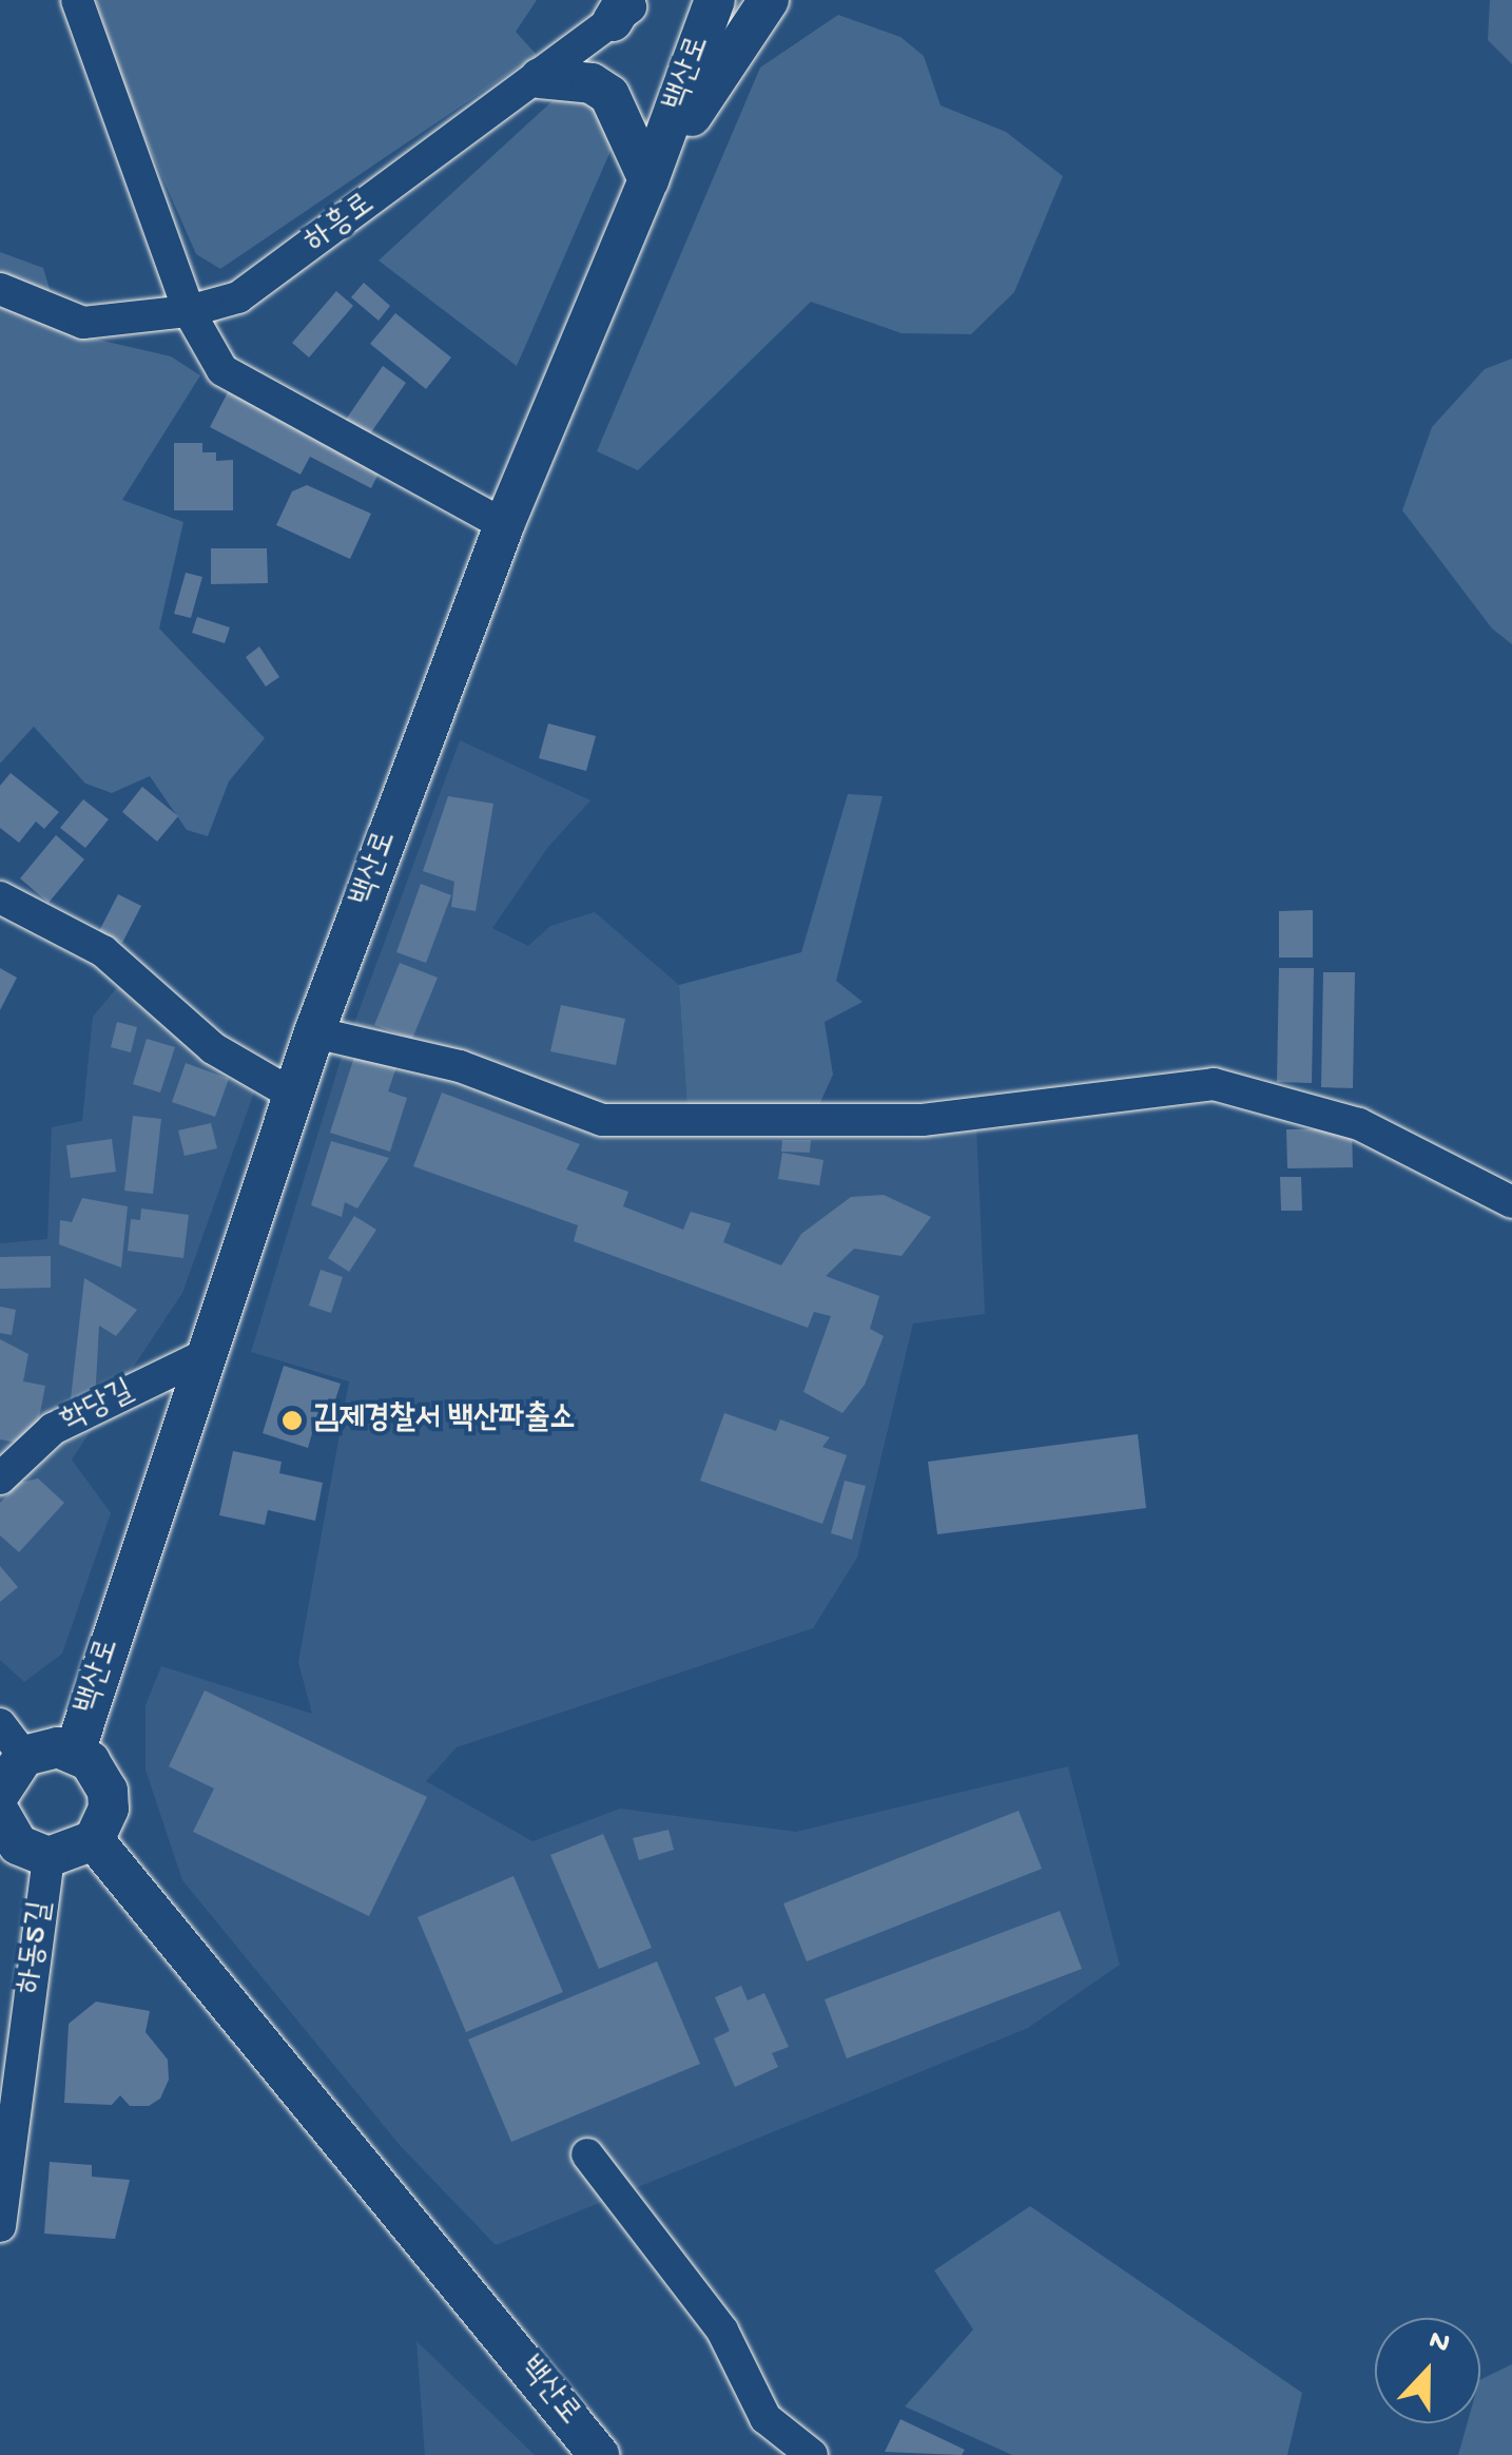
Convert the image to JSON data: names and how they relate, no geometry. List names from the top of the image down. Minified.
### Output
{"streets":{"main road":["백산로"],"street":["하흥로","학당길","하동5길"]},"crossings":[["백산로","학당길"]],"places":["김제경찰서 백산파출소"],"north":"top"}
